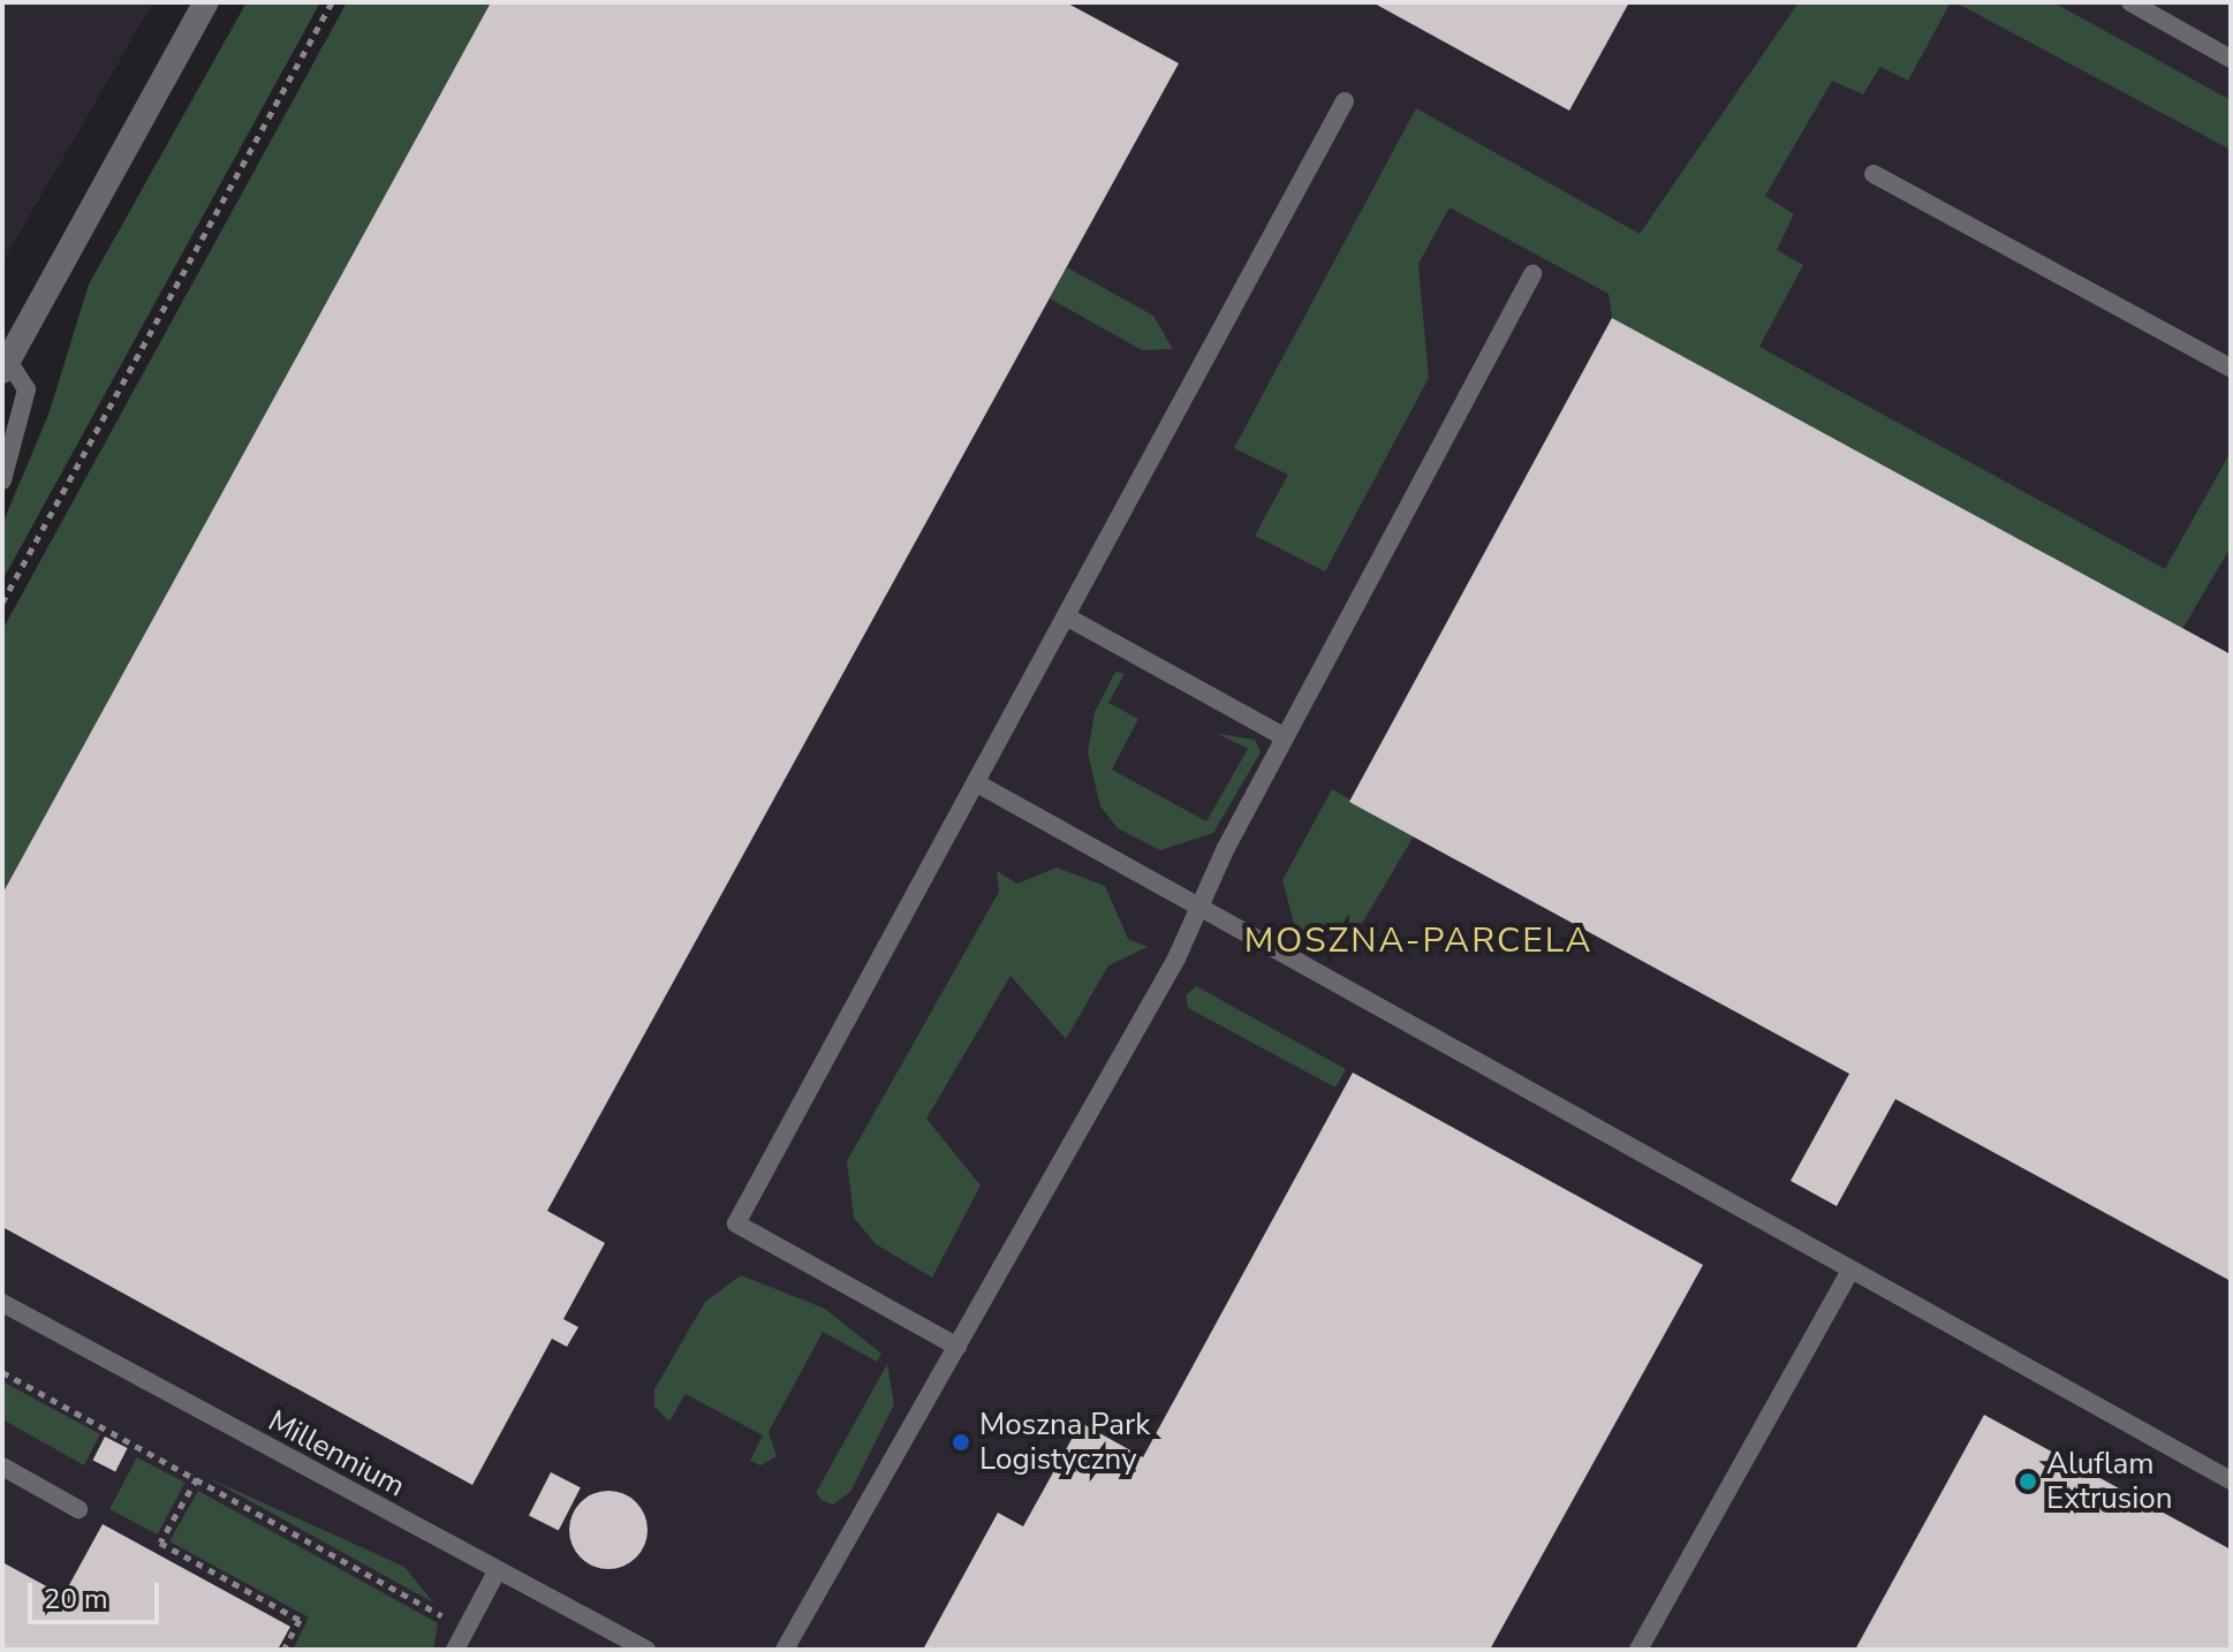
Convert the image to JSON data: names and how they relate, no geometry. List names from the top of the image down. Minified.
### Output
{"streets":{"lane":["Millennium"]},"districts":["MOSZNA-PARCELA"],"places":["Moszna Park Logistyczny","Aluflam Extrusion"],"scale_bar":"20 m"}
